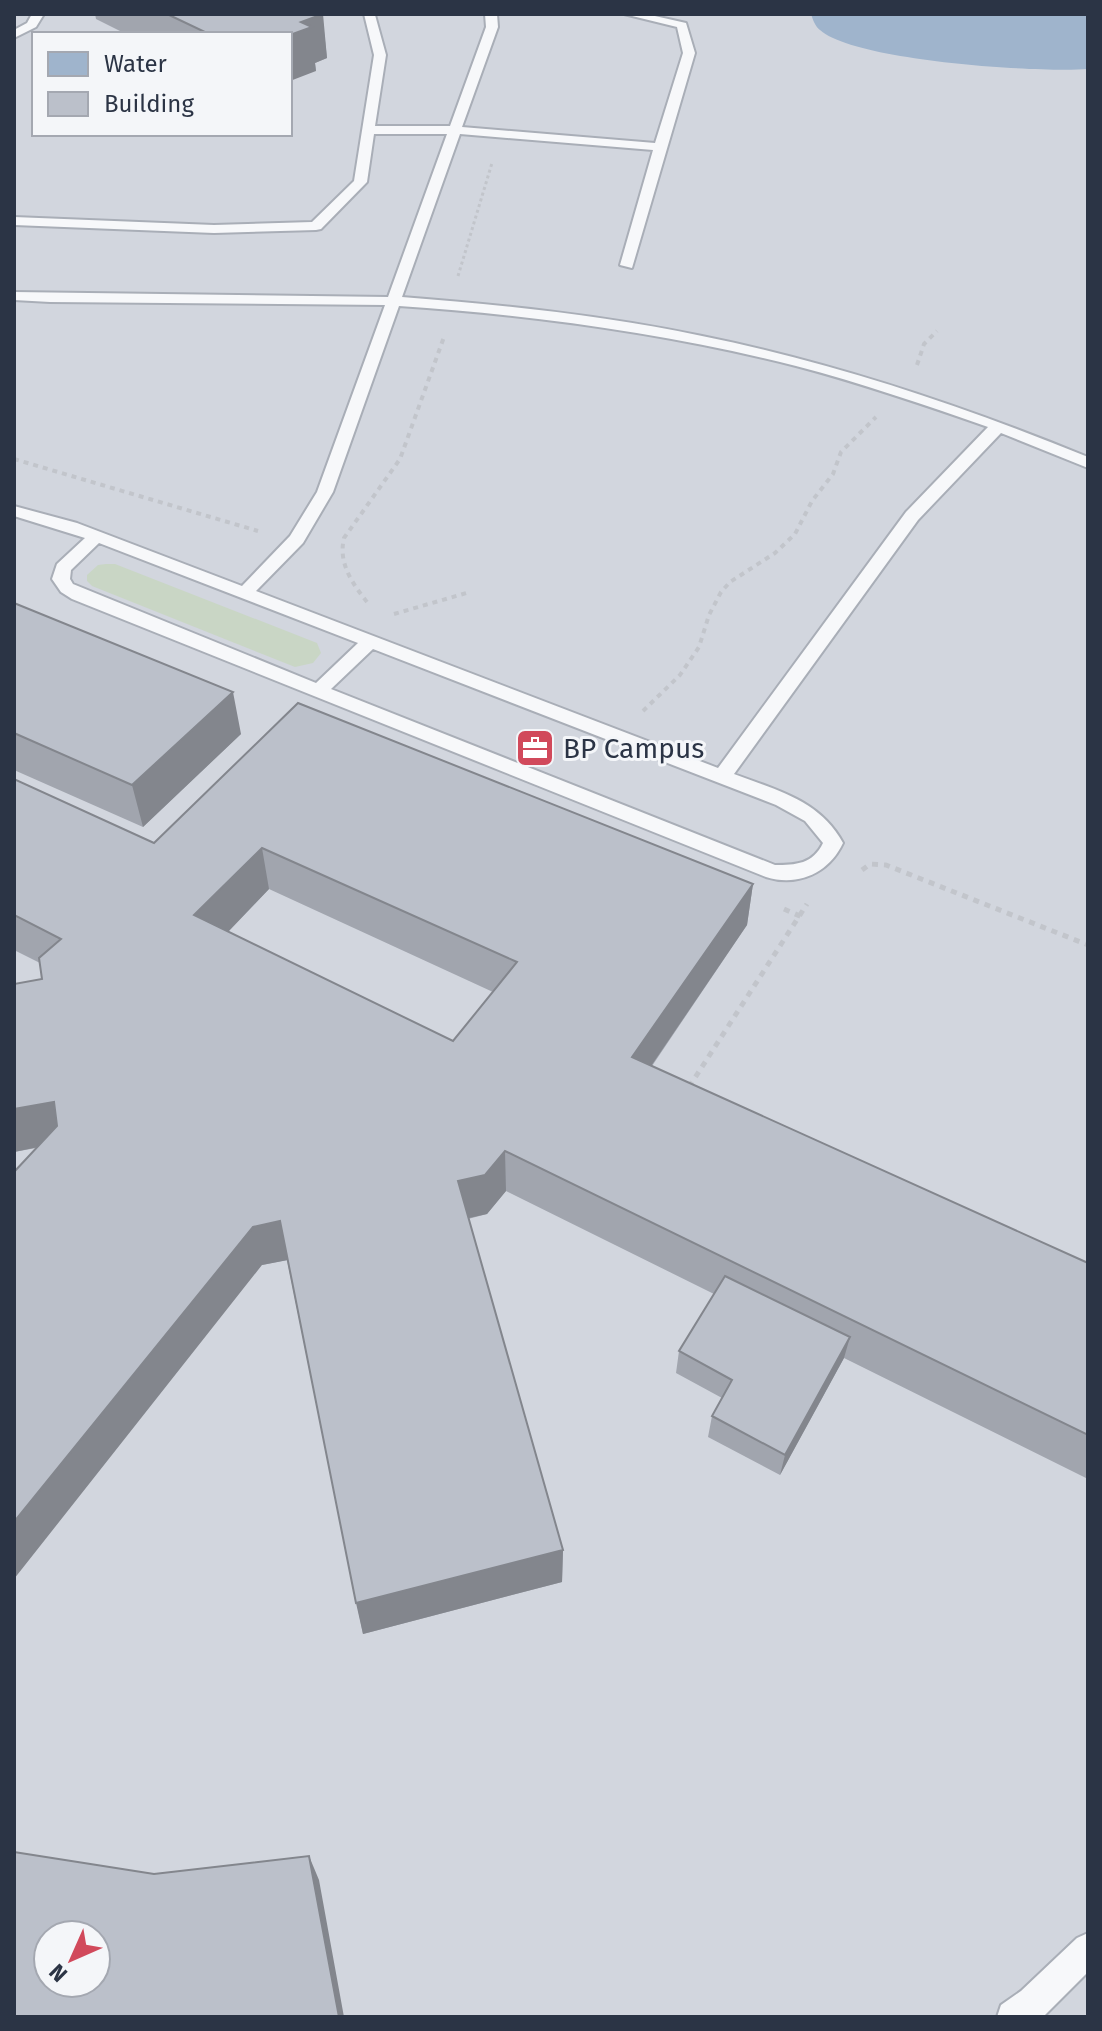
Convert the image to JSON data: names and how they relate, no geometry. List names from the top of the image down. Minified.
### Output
{"places":{"office":["BP Campus"]},"legend":["Water","Building"],"north":"bottom left"}
